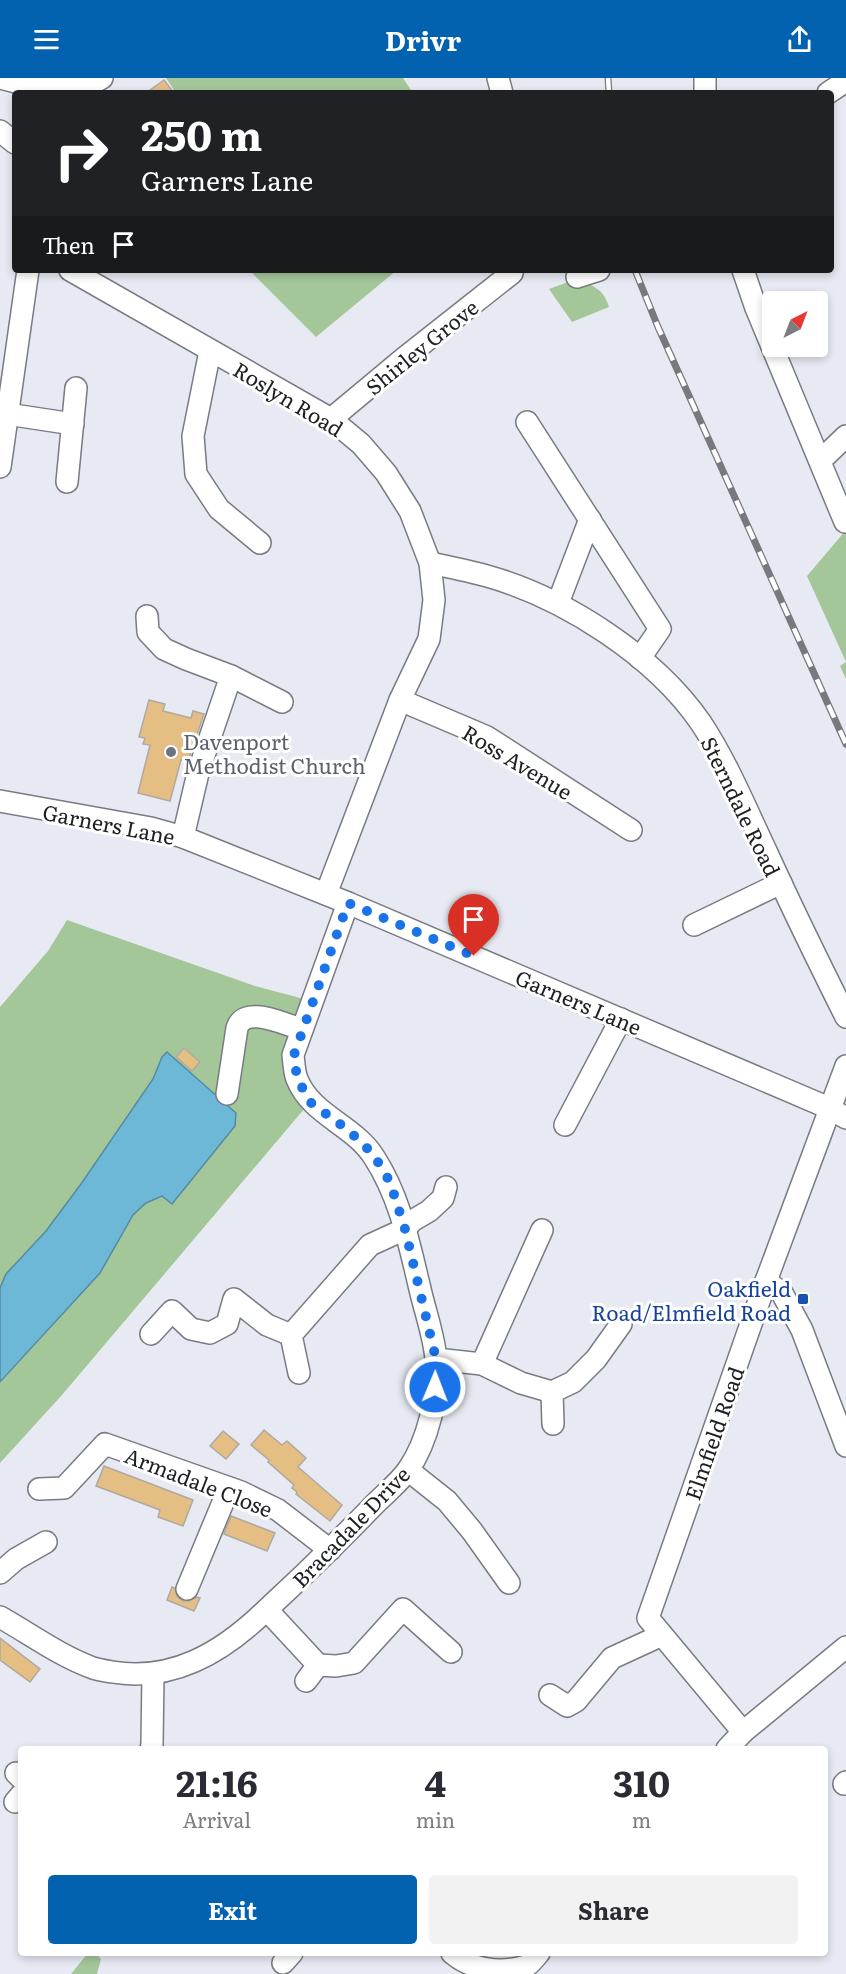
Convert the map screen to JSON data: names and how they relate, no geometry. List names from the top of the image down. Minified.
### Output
{"streets":{"street":["Shirley Grove","Roslyn Road","Ross Avenue","Sterndale Road","Garners Lane","Elmfield Road","Armadale Close","Bracadale Drive"]},"crossings":[["Shirley Grove","Roslyn Road"],["Roslyn Road","Ross Avenue"],["Roslyn Road","Sterndale Road"],["Roslyn Road","Garners Lane"],["Garners Lane","Elmfield Road"],["Garners Lane","Bracadale Drive"],["Armadale Close","Bracadale Drive"]],"places":{"other":["Davenport Methodist Church"],"transit":["Oakfield Road/Elmfield Road"]},"north":"top right","page":{"header":"Drivr","turn":["250 m","Garners Lane"],"then":"Then","eta":["21:16","Arrival","4","min","310","m"],"buttons":["Exit","Share"]}}
